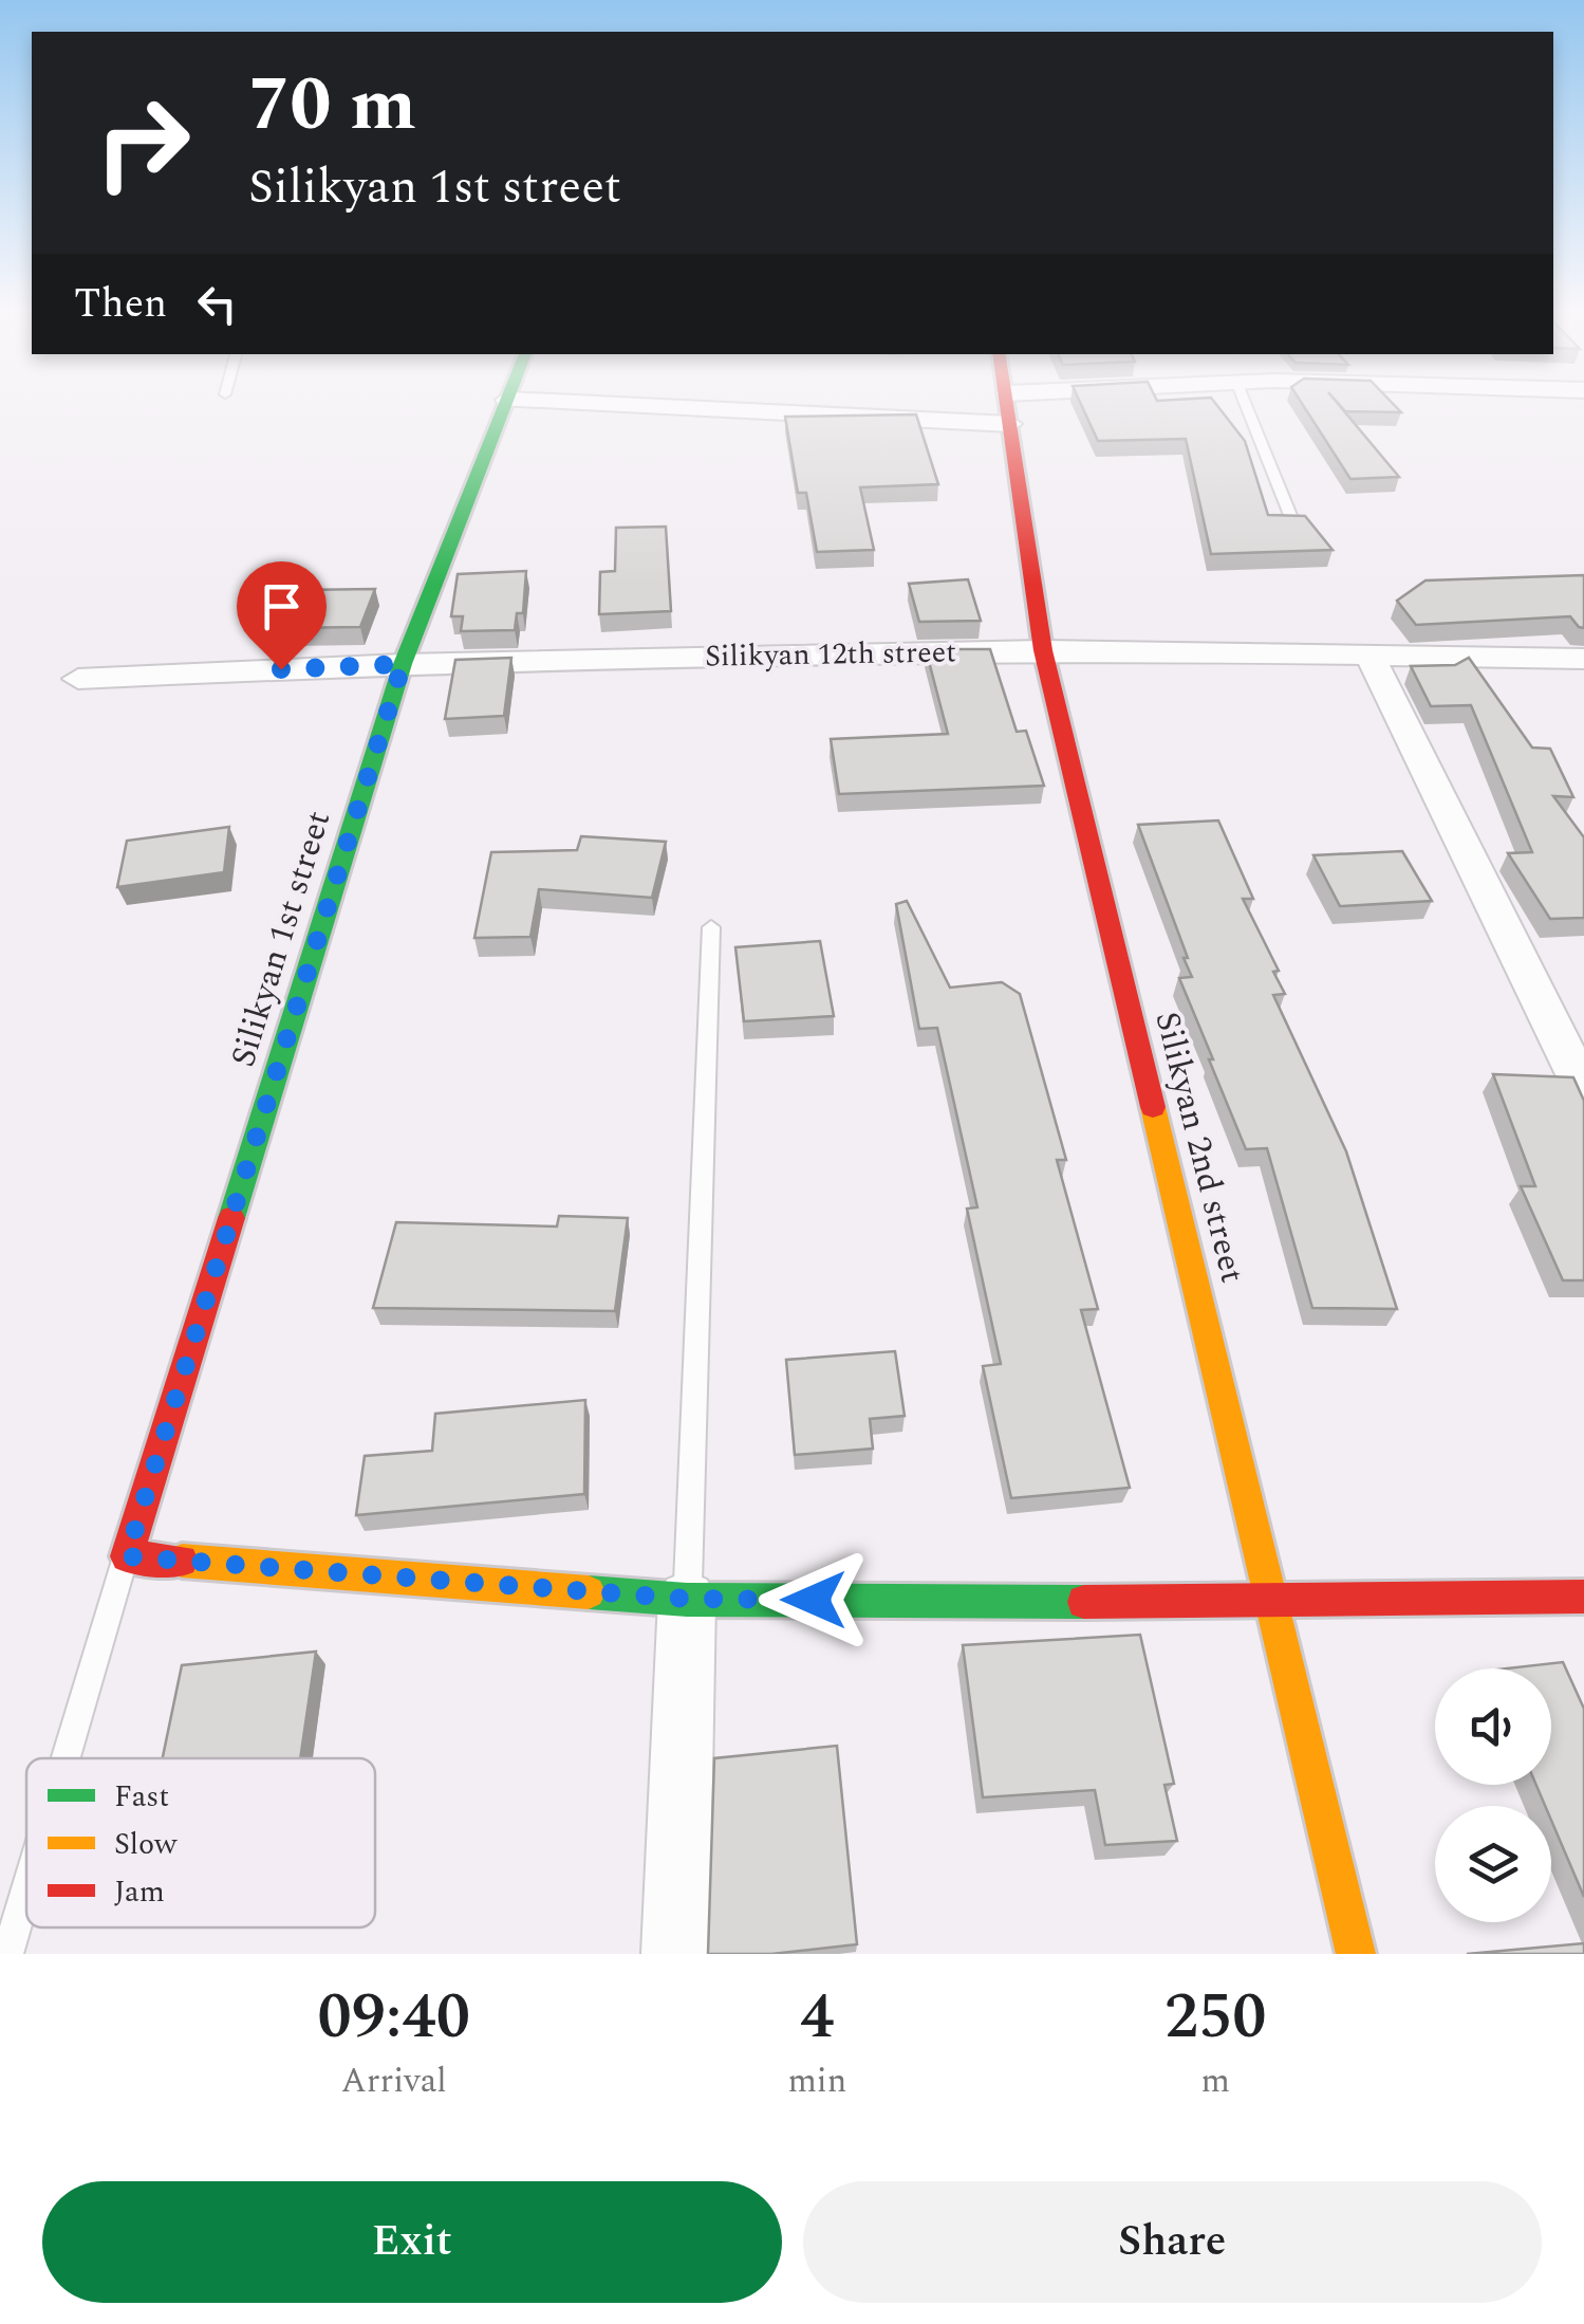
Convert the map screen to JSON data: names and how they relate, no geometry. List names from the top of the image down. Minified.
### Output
{"streets":{"street":["Silikyan 12th street","Silikyan 1st street","Silikyan 2nd street"]},"crossings":[["Silikyan 12th street","Silikyan 1st street"],["Silikyan 12th street","Silikyan 2nd street"]],"legend":["Fast","Slow","Jam"],"page":{"turn":["70 m","Silikyan 1st street"],"then":"Then","eta":["09:40","Arrival","4","min","250","m"],"buttons":["Exit","Share"]}}
